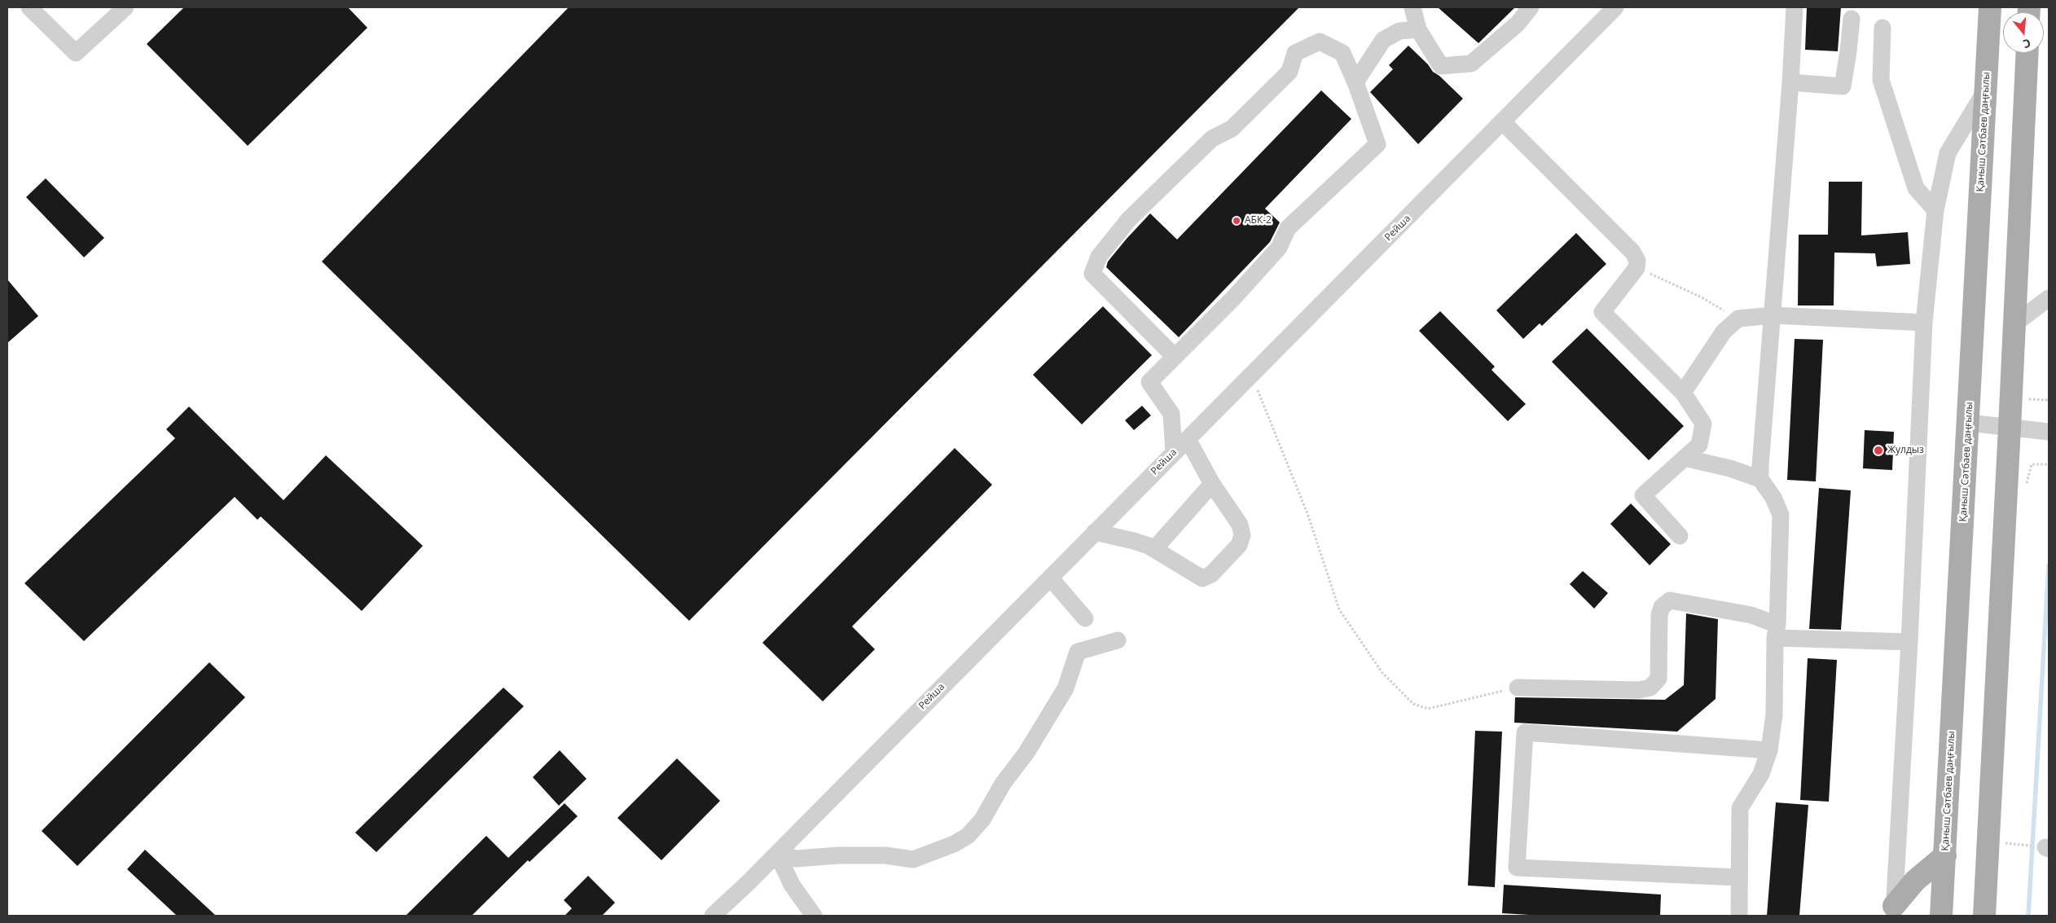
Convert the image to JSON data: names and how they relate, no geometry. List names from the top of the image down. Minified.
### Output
{"streets":{"main road":["Қаныш Сәтбаев даңғылы"],"street":["Рейша"]},"places":["АБК-2","Жулдыз"],"north":"bottom"}
